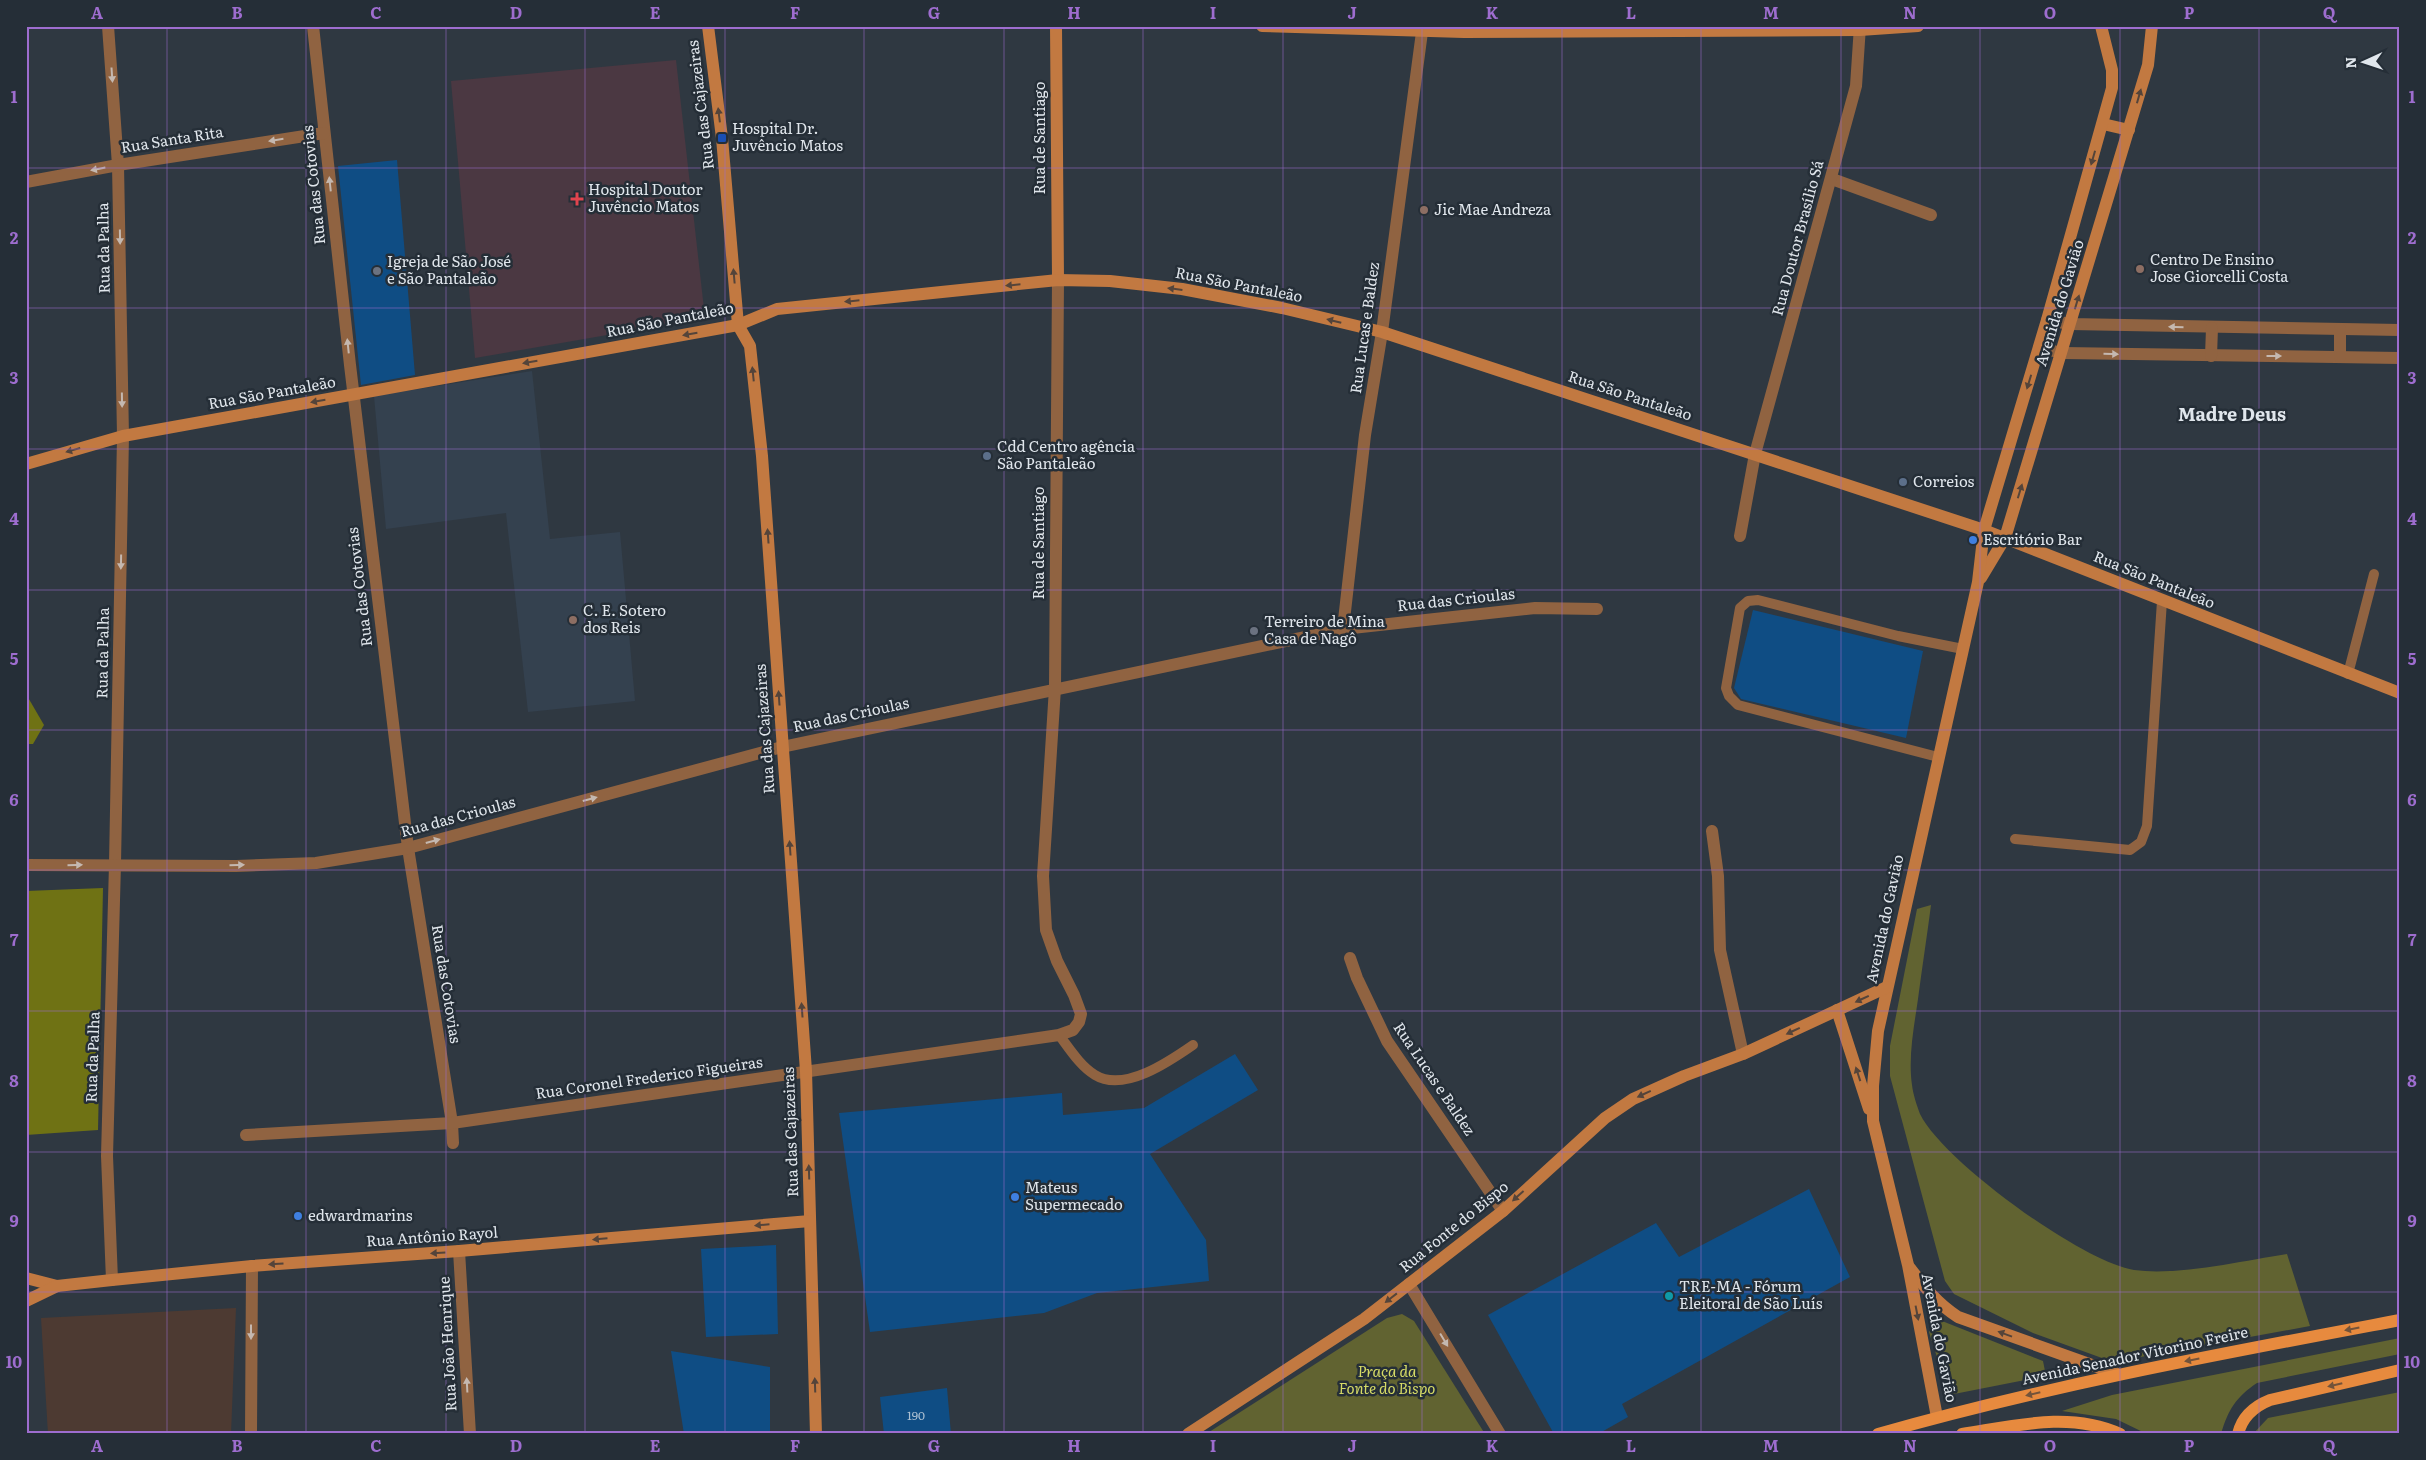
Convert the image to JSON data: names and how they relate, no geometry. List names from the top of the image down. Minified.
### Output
{"streets":{"main road":["Avenida Senador Vitorino Freire"],"street":["Rua das Cajazeiras","Rua de Santiago","Rua Santa Rita","Rua das Cotovias","Rua Doutor Brasílio Sá","Rua da Palha","Rua São Pantaleão","Avenida do Gavião","Rua Lucas e Baldez","Rua das Crioulas","Rua Coronel Frederico Figueiras","Rua Fonte do Bispo","Rua Antônio Rayol","Rua João Henrique"]},"crossings":[["Rua das Cajazeiras","Rua São Pantaleão"],["Rua das Cajazeiras","Rua das Crioulas"],["Rua das Cajazeiras","Rua Coronel Frederico Figueiras"],["Rua das Cajazeiras","Rua Antônio Rayol"],["Rua de Santiago","Rua São Pantaleão"],["Rua de Santiago","Rua das Crioulas"],["Rua de Santiago","Rua Coronel Frederico Figueiras"],["Rua Santa Rita","Rua das Cotovias"],["Rua Santa Rita","Rua da Palha"],["Rua das Cotovias","Rua São Pantaleão"],["Rua das Cotovias","Rua das Crioulas"],["Rua das Cotovias","Rua Coronel Frederico Figueiras"],["Rua Doutor Brasílio Sá","Rua São Pantaleão"],["Rua da Palha","Rua São Pantaleão"],["Rua da Palha","Rua das Crioulas"],["Rua da Palha","Rua Antônio Rayol"],["Rua São Pantaleão","Avenida do Gavião"],["Rua São Pantaleão","Rua Lucas e Baldez"],["Avenida do Gavião","Rua Fonte do Bispo"],["Avenida do Gavião","Avenida Senador Vitorino Freire"],["Rua Lucas e Baldez","Rua das Crioulas"],["Rua Lucas e Baldez","Rua Fonte do Bispo"],["Rua Antônio Rayol","Rua João Henrique"]],"one_way":["Rua das Cajazeiras","Rua Santa Rita","Rua da Palha","Rua São Pantaleão","Rua das Crioulas","Rua Fonte do Bispo","Rua Antônio Rayol","Rua João Henrique"],"districts":["Madre Deus"],"parks":["Praça da Fonte do Bispo"],"places":{"transit":["Hospital Dr. Juvêncio Matos"],"health":["Hospital Doutor Juvêncio Matos"],"other":["Jic Mae Andreza","Centro De Ensino Jose Giorcelli Costa","Igreja de São José e São Pantaleão","Cdd Centro agência São Pantaleão","Correios","Escritório Bar","C. E. Sotero dos Reis","Terreiro de Mina Casa de Nagô","Mateus Supermecado","edwardmarins","TRE-MA - Fórum Eleitoral de São Luís"]},"house_numbers":["190"],"north":"left","grid":{"columns":["A","B","C","D","E","F","G","H","I","J","K","L","M","N","O","P","Q"],"rows":["1","2","3","4","5","6","7","8","9","10"]}}
